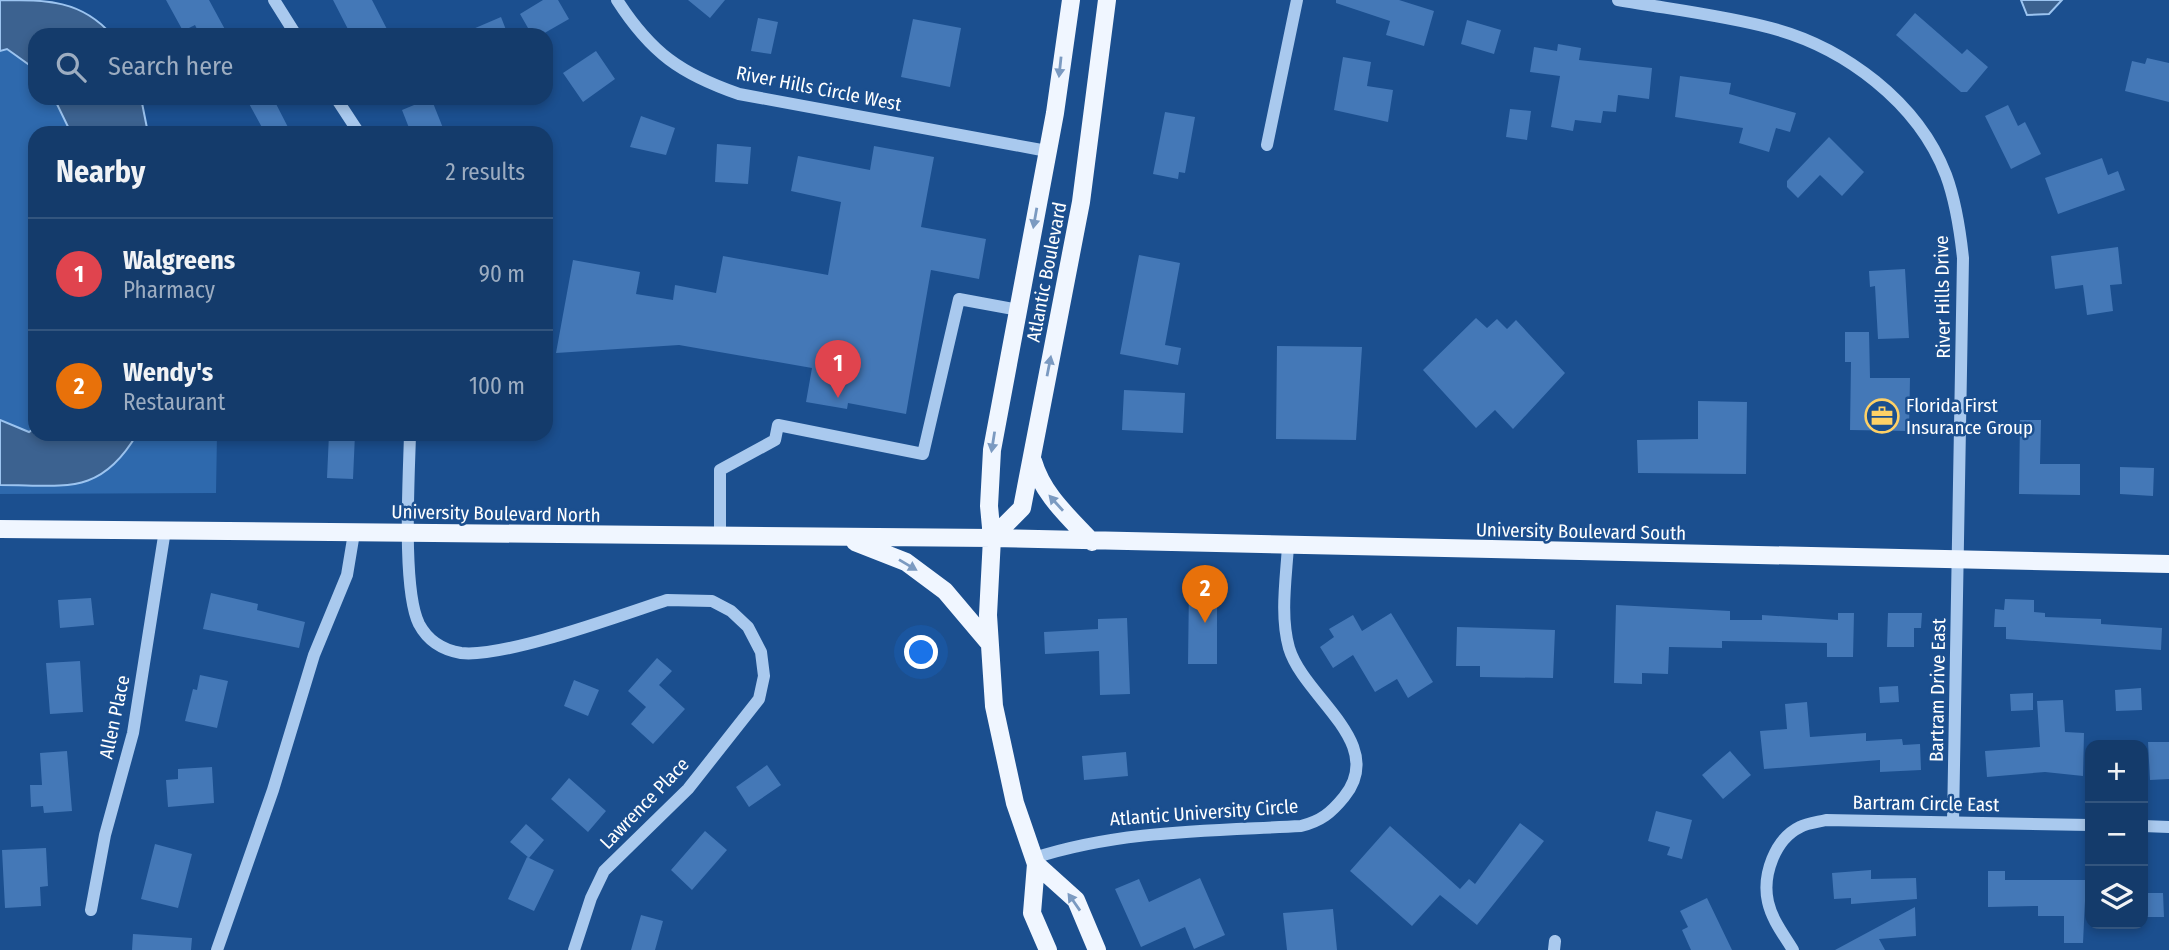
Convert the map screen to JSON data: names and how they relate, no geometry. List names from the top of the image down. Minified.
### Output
{"streets":{"main road":["Atlantic Boulevard","University Boulevard North","University Boulevard South"],"street":["River Hills Circle West","River Hills Drive","Bartram Drive East","Allen Place","Lawrence Place","Bartram Circle East","Atlantic University Circle"]},"crossings":[["River Hills Circle West","Atlantic Boulevard"],["Atlantic Boulevard","University Boulevard North"],["Atlantic Boulevard","University Boulevard South"],["Atlantic Boulevard","Atlantic University Circle"],["River Hills Drive","University Boulevard South"],["River Hills Drive","Bartram Drive East"],["University Boulevard North","University Boulevard South"],["University Boulevard North","Allen Place"],["University Boulevard North","Lawrence Place"],["University Boulevard South","Bartram Drive East"],["University Boulevard South","Atlantic University Circle"],["Bartram Drive East","Bartram Circle East"]],"places":{"office":["Florida First Insurance Group"]},"page":{"search":"Search here","heading":["Nearby","2 results"],"list":[{"mark":"1","name":"Walgreens","note":"Pharmacy","value":"90 m"},{"mark":"2","name":"Wendy's","note":"Restaurant","value":"100 m"}],"pins":["1","2"],"map_buttons":["+","−"]}}
